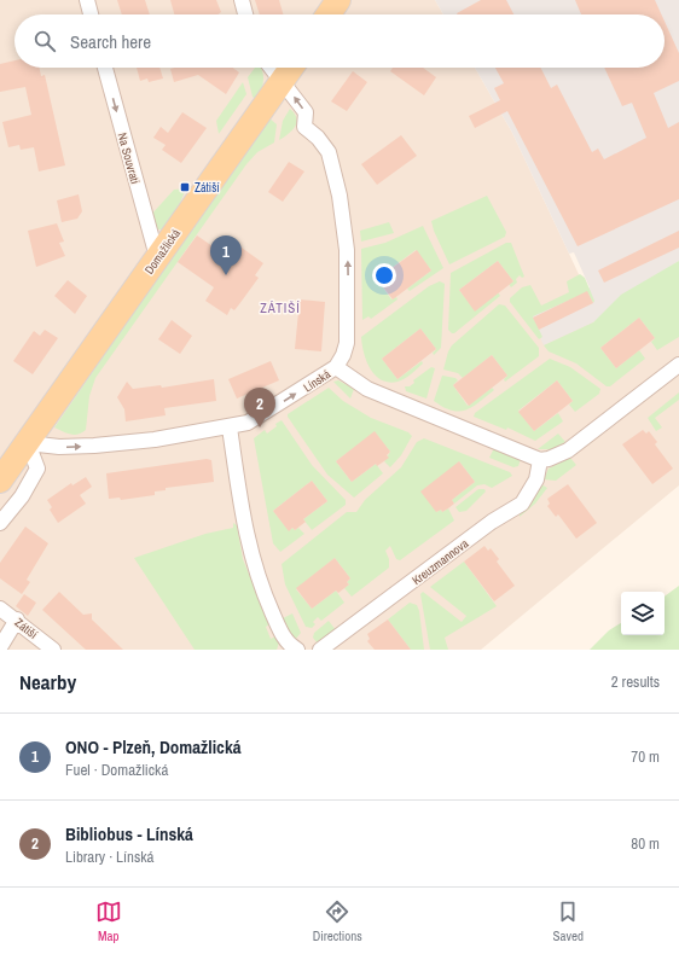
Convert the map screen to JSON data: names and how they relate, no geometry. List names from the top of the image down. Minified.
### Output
{"streets":{"main road":["Domažlická"],"street":["Na Souvrati","Línská","Kreuzmannova","Zátiší"]},"crossings":[["Na Souvrati","Domažlická"],["Domažlická","Línská"]],"one_way":["Na Souvrati"],"districts":["ZÁTIŠÍ"],"places":{"transit":["Zátiší"]},"page":{"search":"Search here","pins":["1","2"],"heading":["Nearby","2 results"],"list":[{"mark":"1","name":"ONO - Plzeň, Domažlická","note":"Fuel · Domažlická","value":"70 m"},{"mark":"2","name":"Bibliobus - Línská","note":"Library · Línská","value":"80 m"}],"nav":["Map","Directions","Saved"]}}
